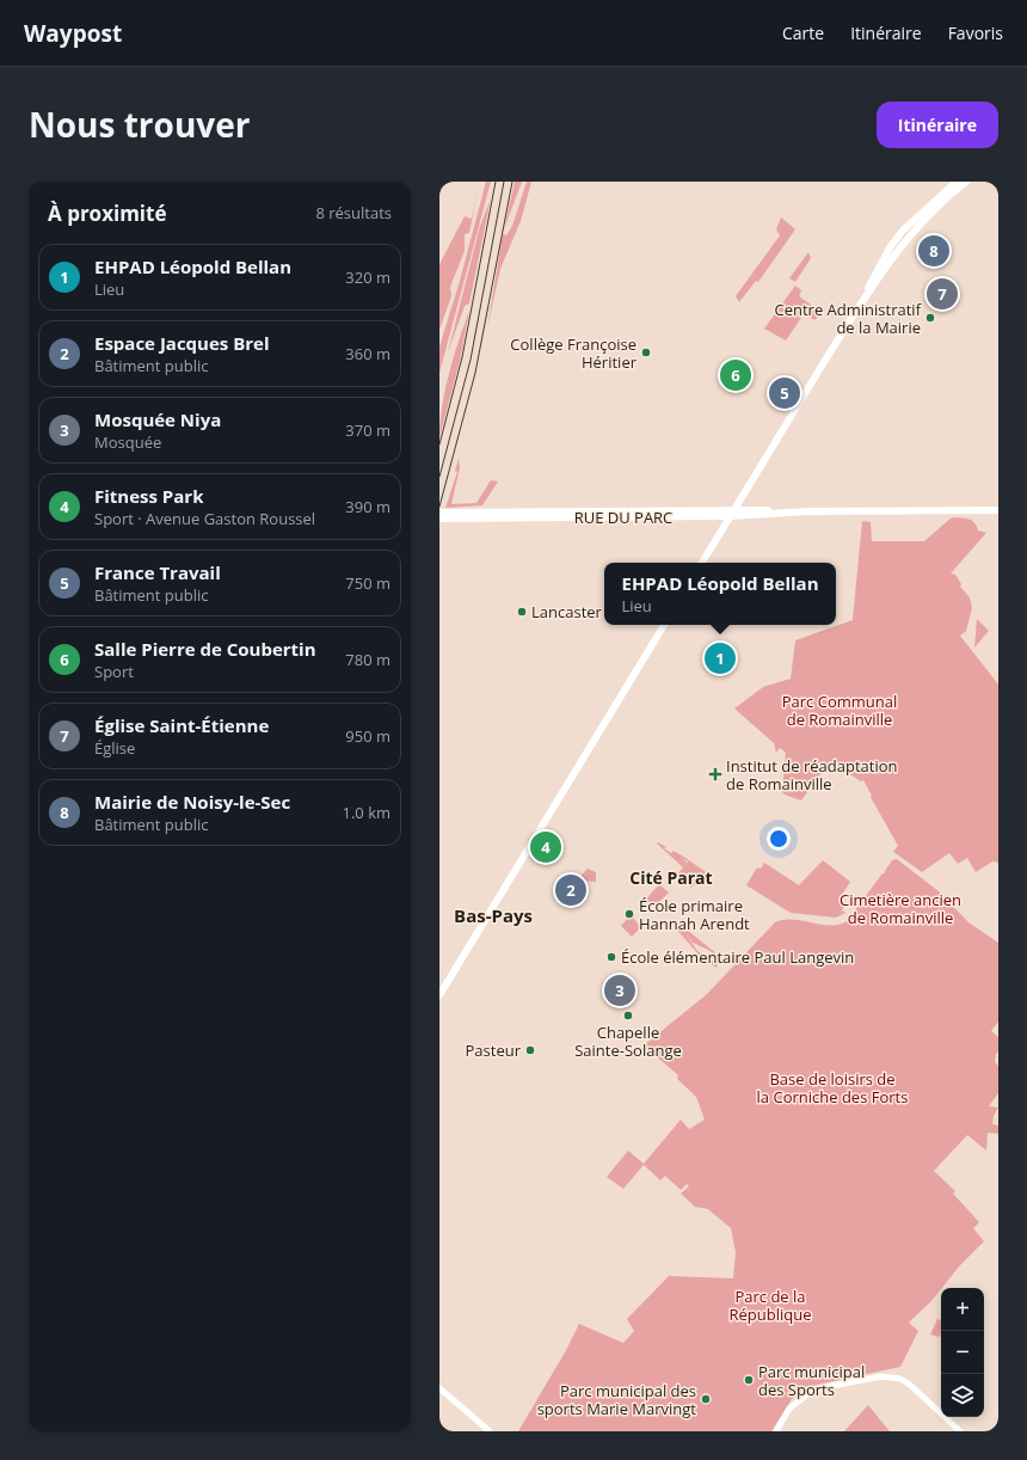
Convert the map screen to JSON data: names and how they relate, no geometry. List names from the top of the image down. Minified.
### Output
{"streets":{"main road":["RUE DU PARC"]},"districts":["Cité Parat","Bas-Pays"],"parks":["Parc Communal de Romainville","Cimetière ancien de Romainville","Base de loisirs de la Corniche des Forts","Parc de la République"],"places":{"other":["Centre Administratif de la Mairie","Collège Françoise Héritier","Lancaster","École primaire Hannah Arendt","École élémentaire Paul Langevin","Chapelle Sainte-Solange","Pasteur","Parc municipal des Sports","Parc municipal des sports Marie Marvingt"],"health":["Institut de réadaptation de Romainville"]},"page":{"header":"Waypost","nav":["Carte","Itinéraire","Favoris"],"title":"Nous trouver","buttons":"Itinéraire","heading":["À proximité","8 résultats"],"pins":["8","7","6","5","1","4","2","3"],"list":[{"mark":"1","name":"EHPAD Léopold Bellan","note":"Lieu","value":"320 m"},{"mark":"2","name":"Espace Jacques Brel","note":"Bâtiment public","value":"360 m"},{"mark":"3","name":"Mosquée Niya","note":"Mosquée","value":"370 m"},{"mark":"4","name":"Fitness Park","note":"Sport · Avenue Gaston Roussel","value":"390 m"},{"mark":"5","name":"France Travail","note":"Bâtiment public","value":"750 m"},{"mark":"6","name":"Salle Pierre de Coubertin","note":"Sport","value":"780 m"},{"mark":"7","name":"Église Saint-Étienne","note":"Église","value":"950 m"},{"mark":"8","name":"Mairie de Noisy-le-Sec","note":"Bâtiment public","value":"1.0 km"}],"popup":["EHPAD Léopold Bellan","Lieu"],"map_buttons":["+","−"]}}
